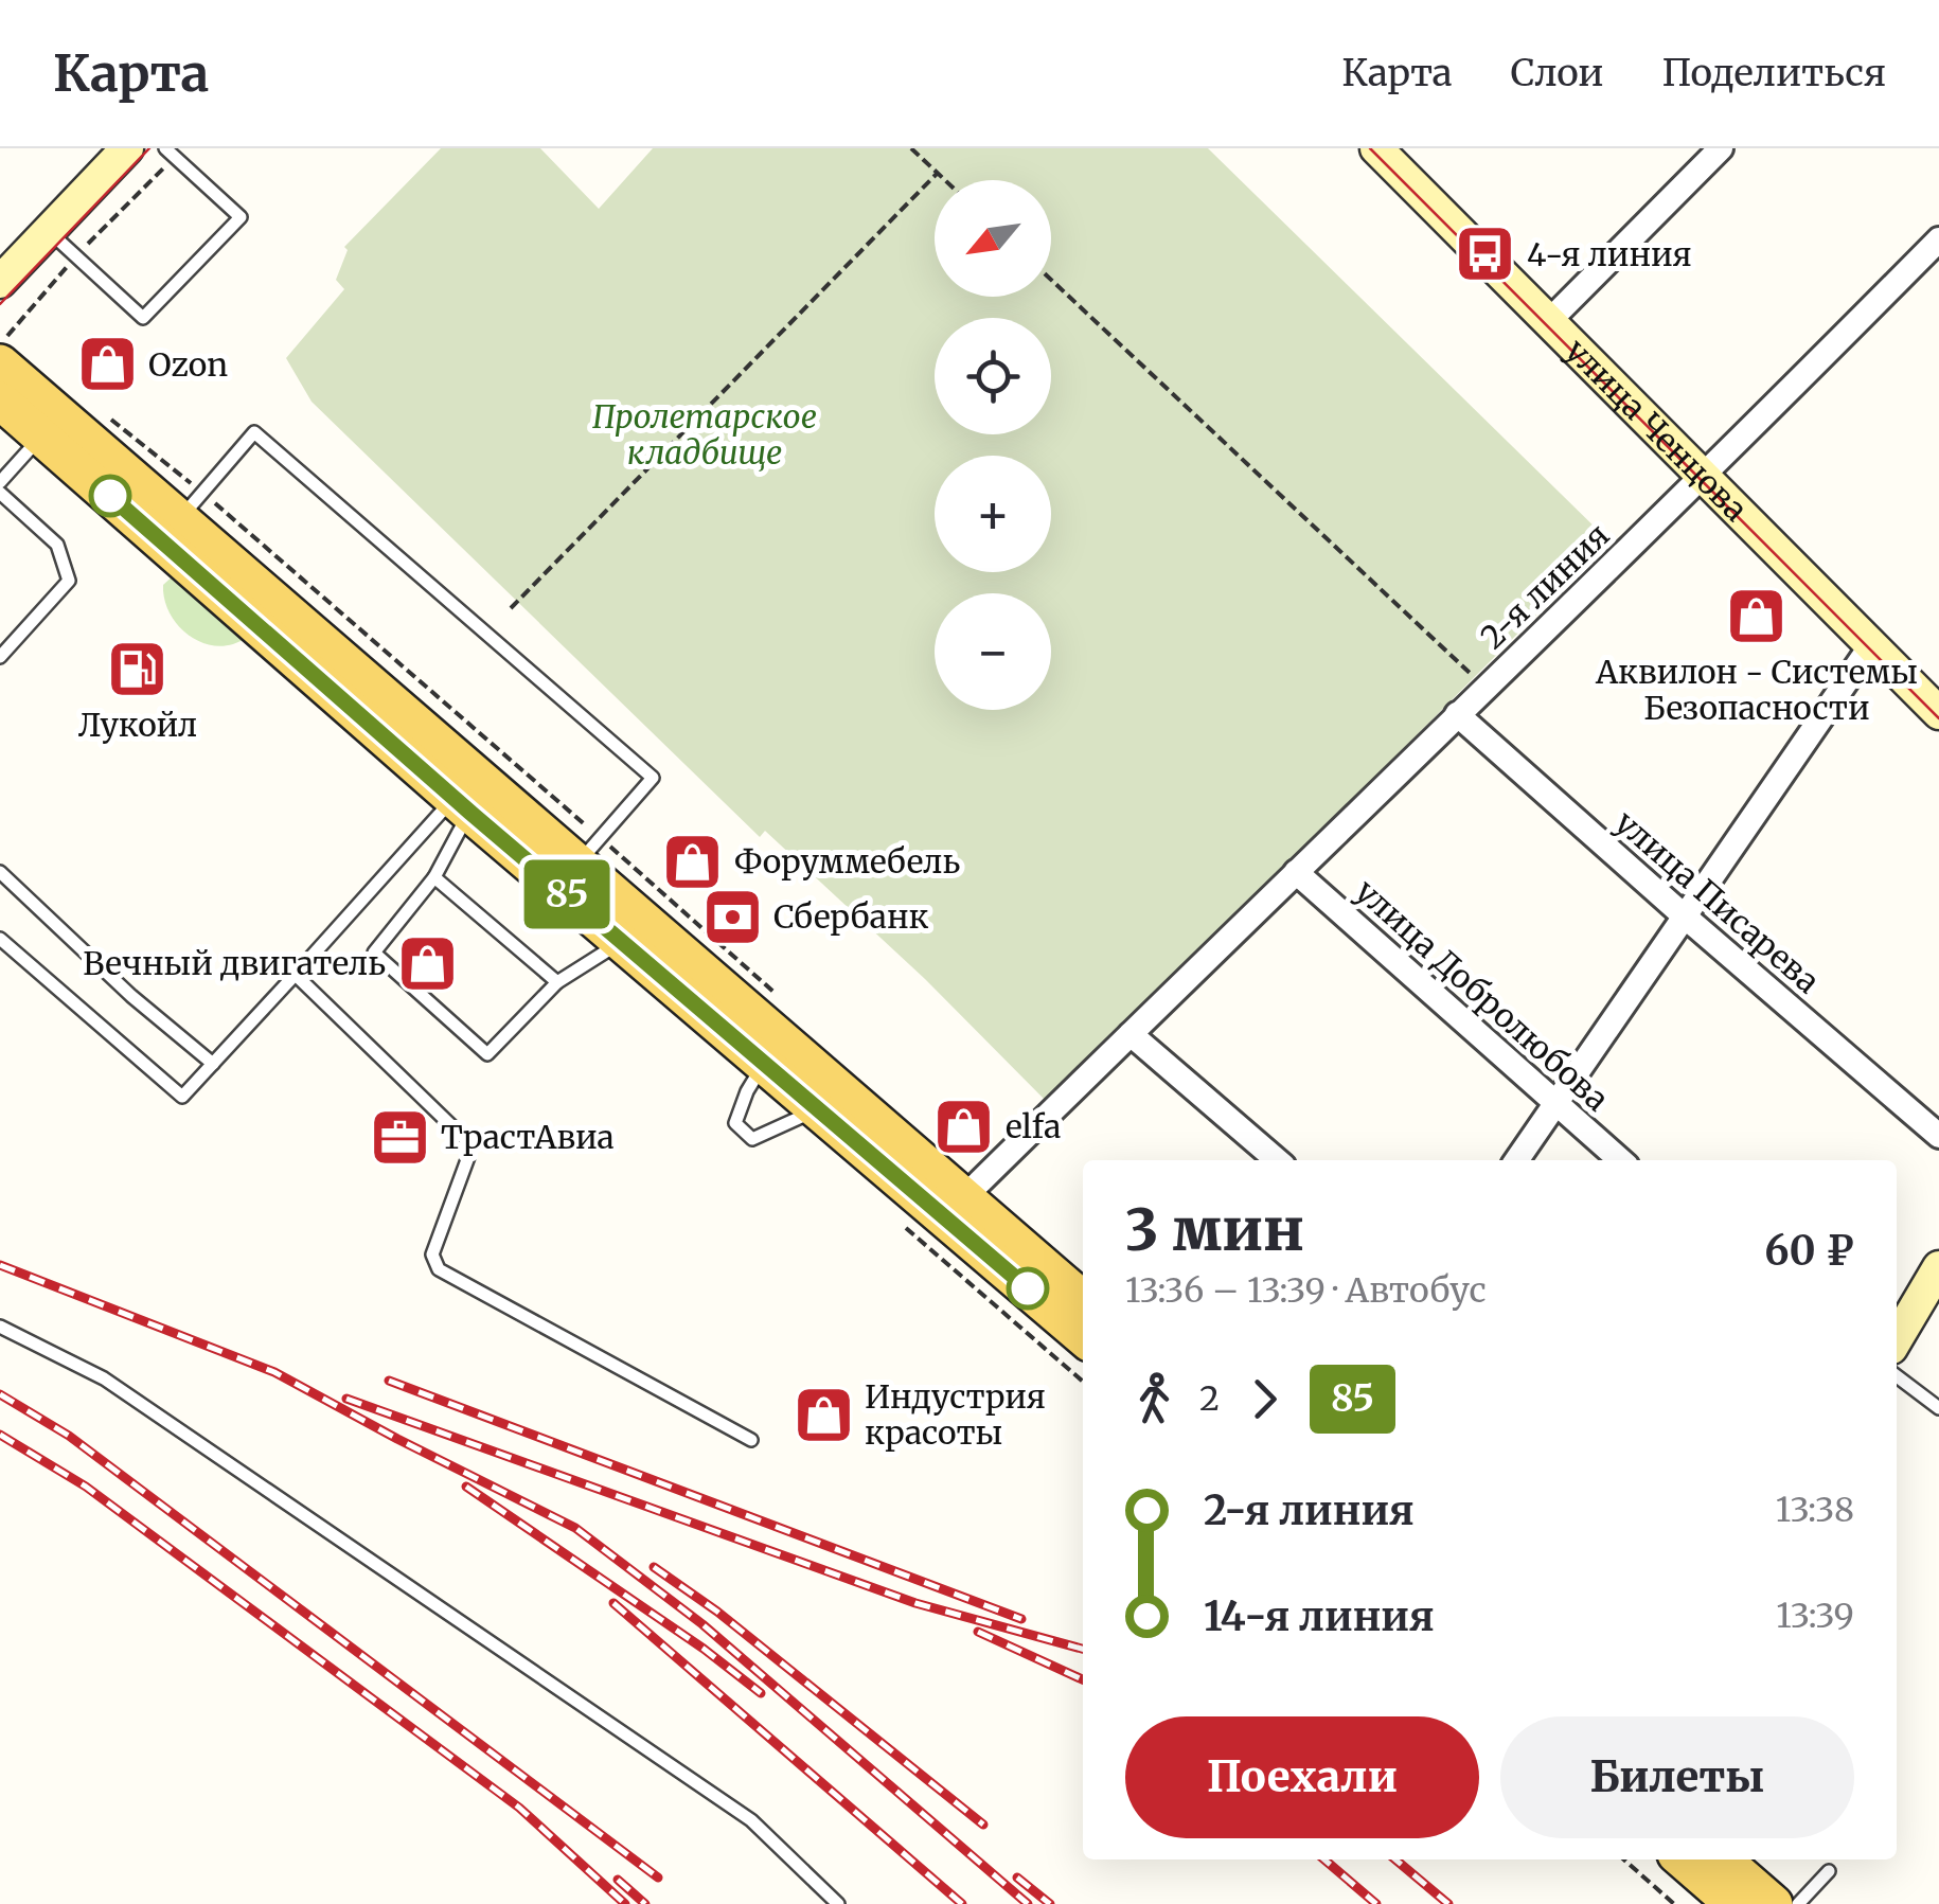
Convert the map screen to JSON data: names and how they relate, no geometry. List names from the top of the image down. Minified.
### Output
{"streets":{"street":["улица Ченцова","2-я линия","улица Писарева","улица Добролюбова"]},"crossings":[["улица Ченцова","2-я линия"],["2-я линия","улица Писарева"],["2-я линия","улица Добролюбова"]],"parks":["Пролетарское кладбище"],"places":{"bus stop":["4-я линия"],"shop":["Ozon","Аквилон - Системы Безопасности","Форуммебель","Вечный двигатель","elfa","Индустрия красоты"],"fuel station":["Лукойл"],"bank":["Сбербанк"],"office":["ТрастАвиа"]},"lines":["bus line 85"],"north":"bottom left","page":{"header":"Карта","nav":["Карта","Слои","Поделиться"],"on_map":"85","map_buttons":["+","−"],"heading":["3 мин","13:36 – 13:39 · Автобус","60 ₽"],"legs":["2","85"],"list":[{"name":"2-я линия","value":"13:38"},{"name":"14-я линия","value":"13:39"}],"buttons":["Поехали","Билеты"]}}
